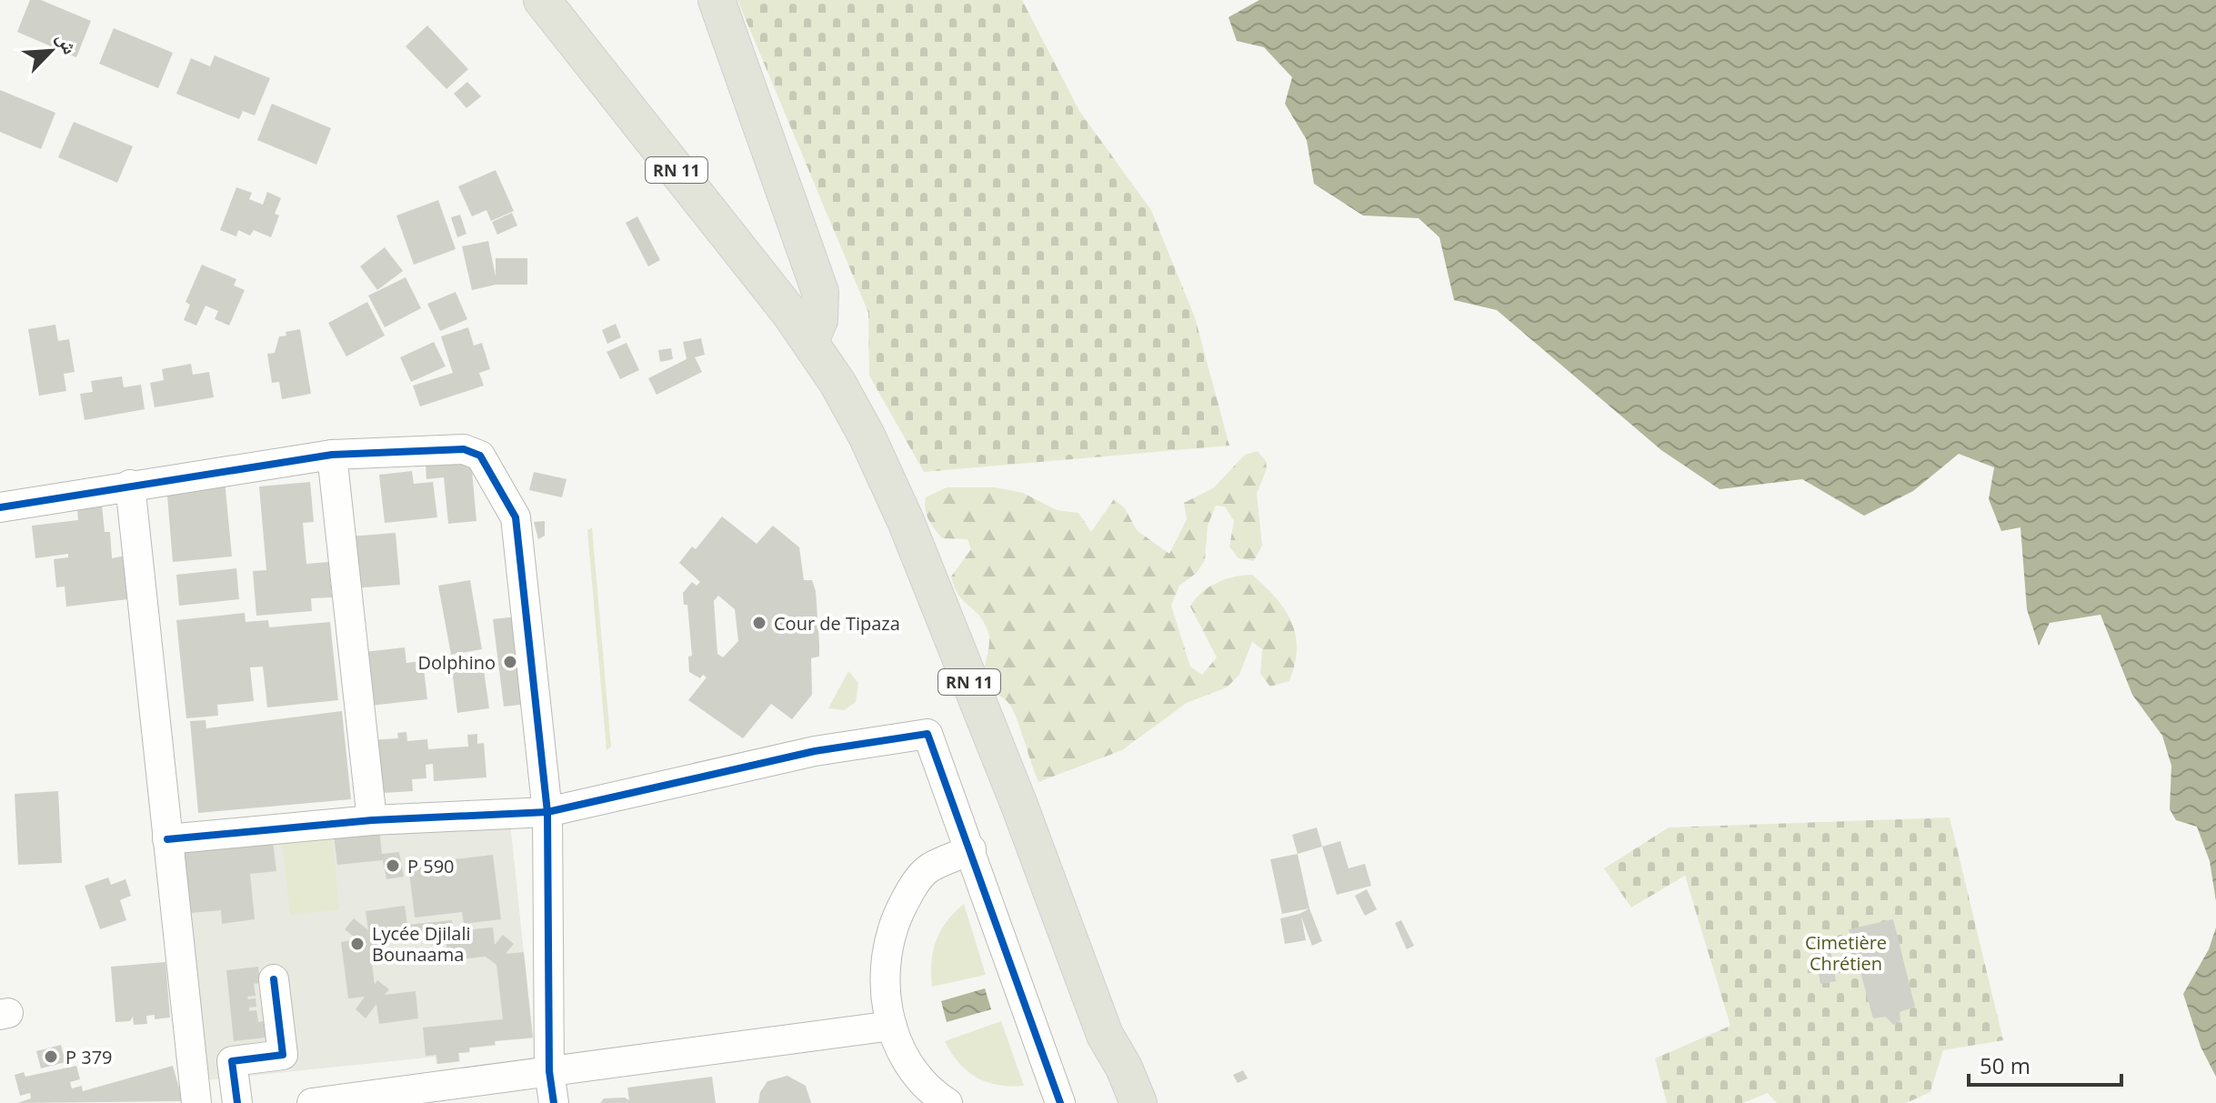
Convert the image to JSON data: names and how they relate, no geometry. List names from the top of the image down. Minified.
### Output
{"streets":{"main road":["RN 11"]},"parks":["Cimetière Chrétien"],"places":["Cour de Tipaza","Dolphino","P 590","Lycée Djilali Bounaama","P 379"],"scale_bar":"50 m","north":"top right"}
